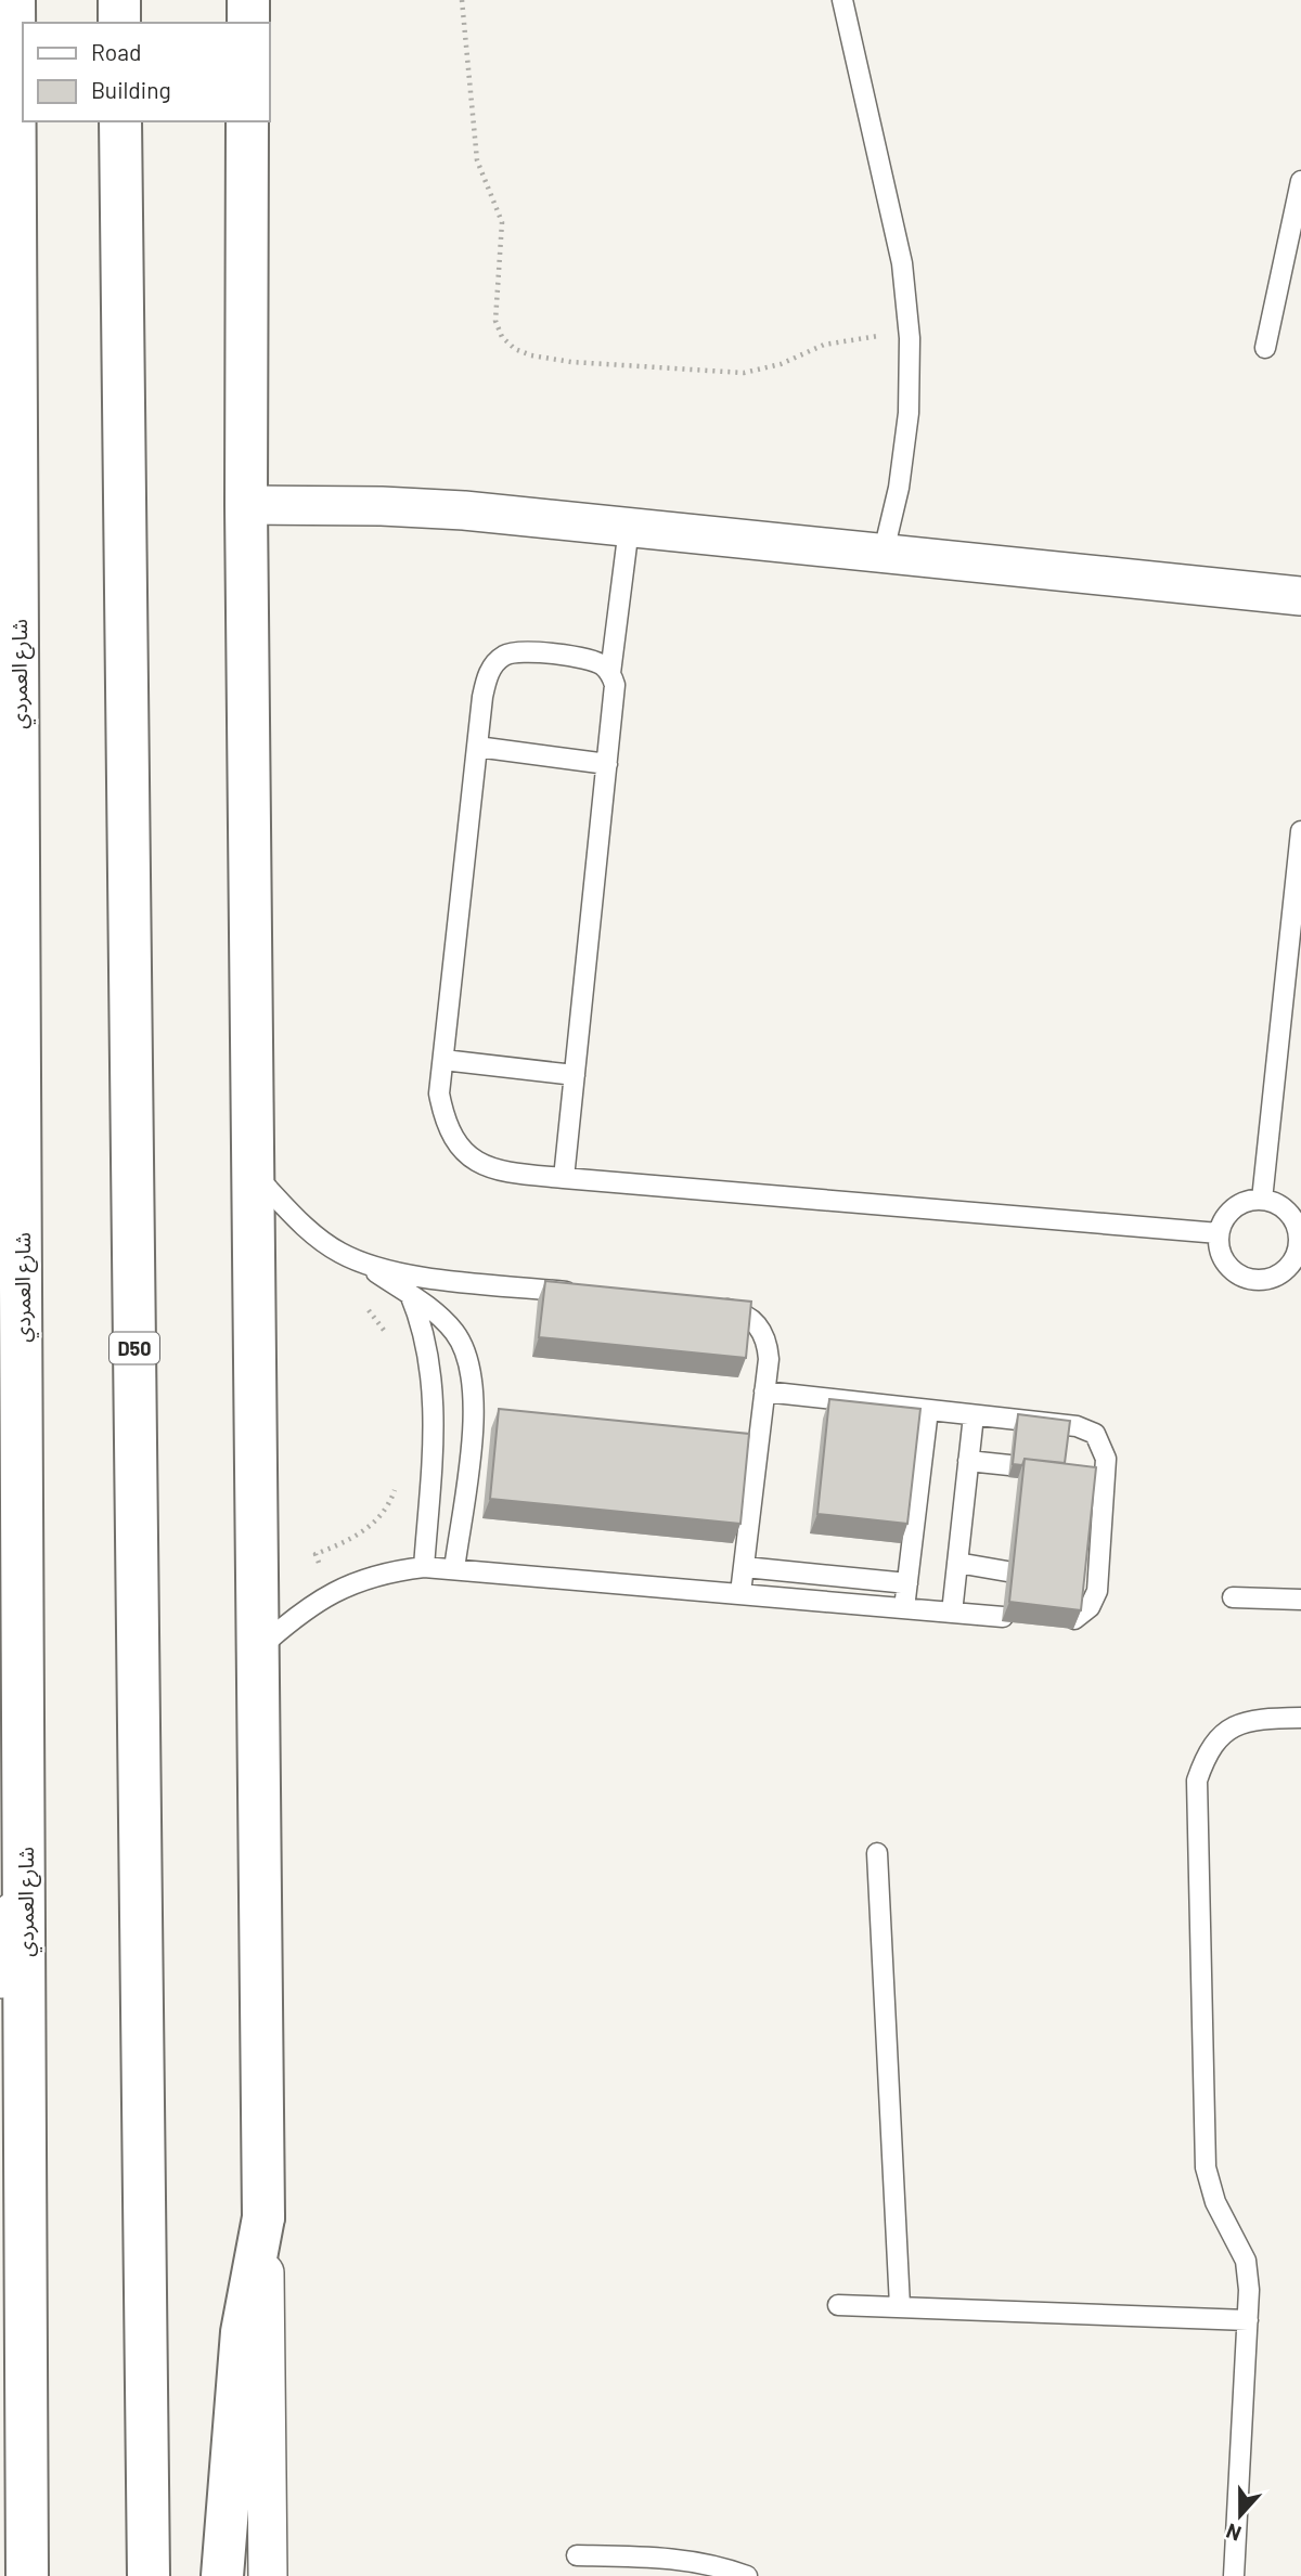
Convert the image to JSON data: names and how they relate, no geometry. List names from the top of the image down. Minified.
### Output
{"streets":{"main road":["شارع العمردي","D50"]},"legend":["Road","Building"],"north":"bottom"}
